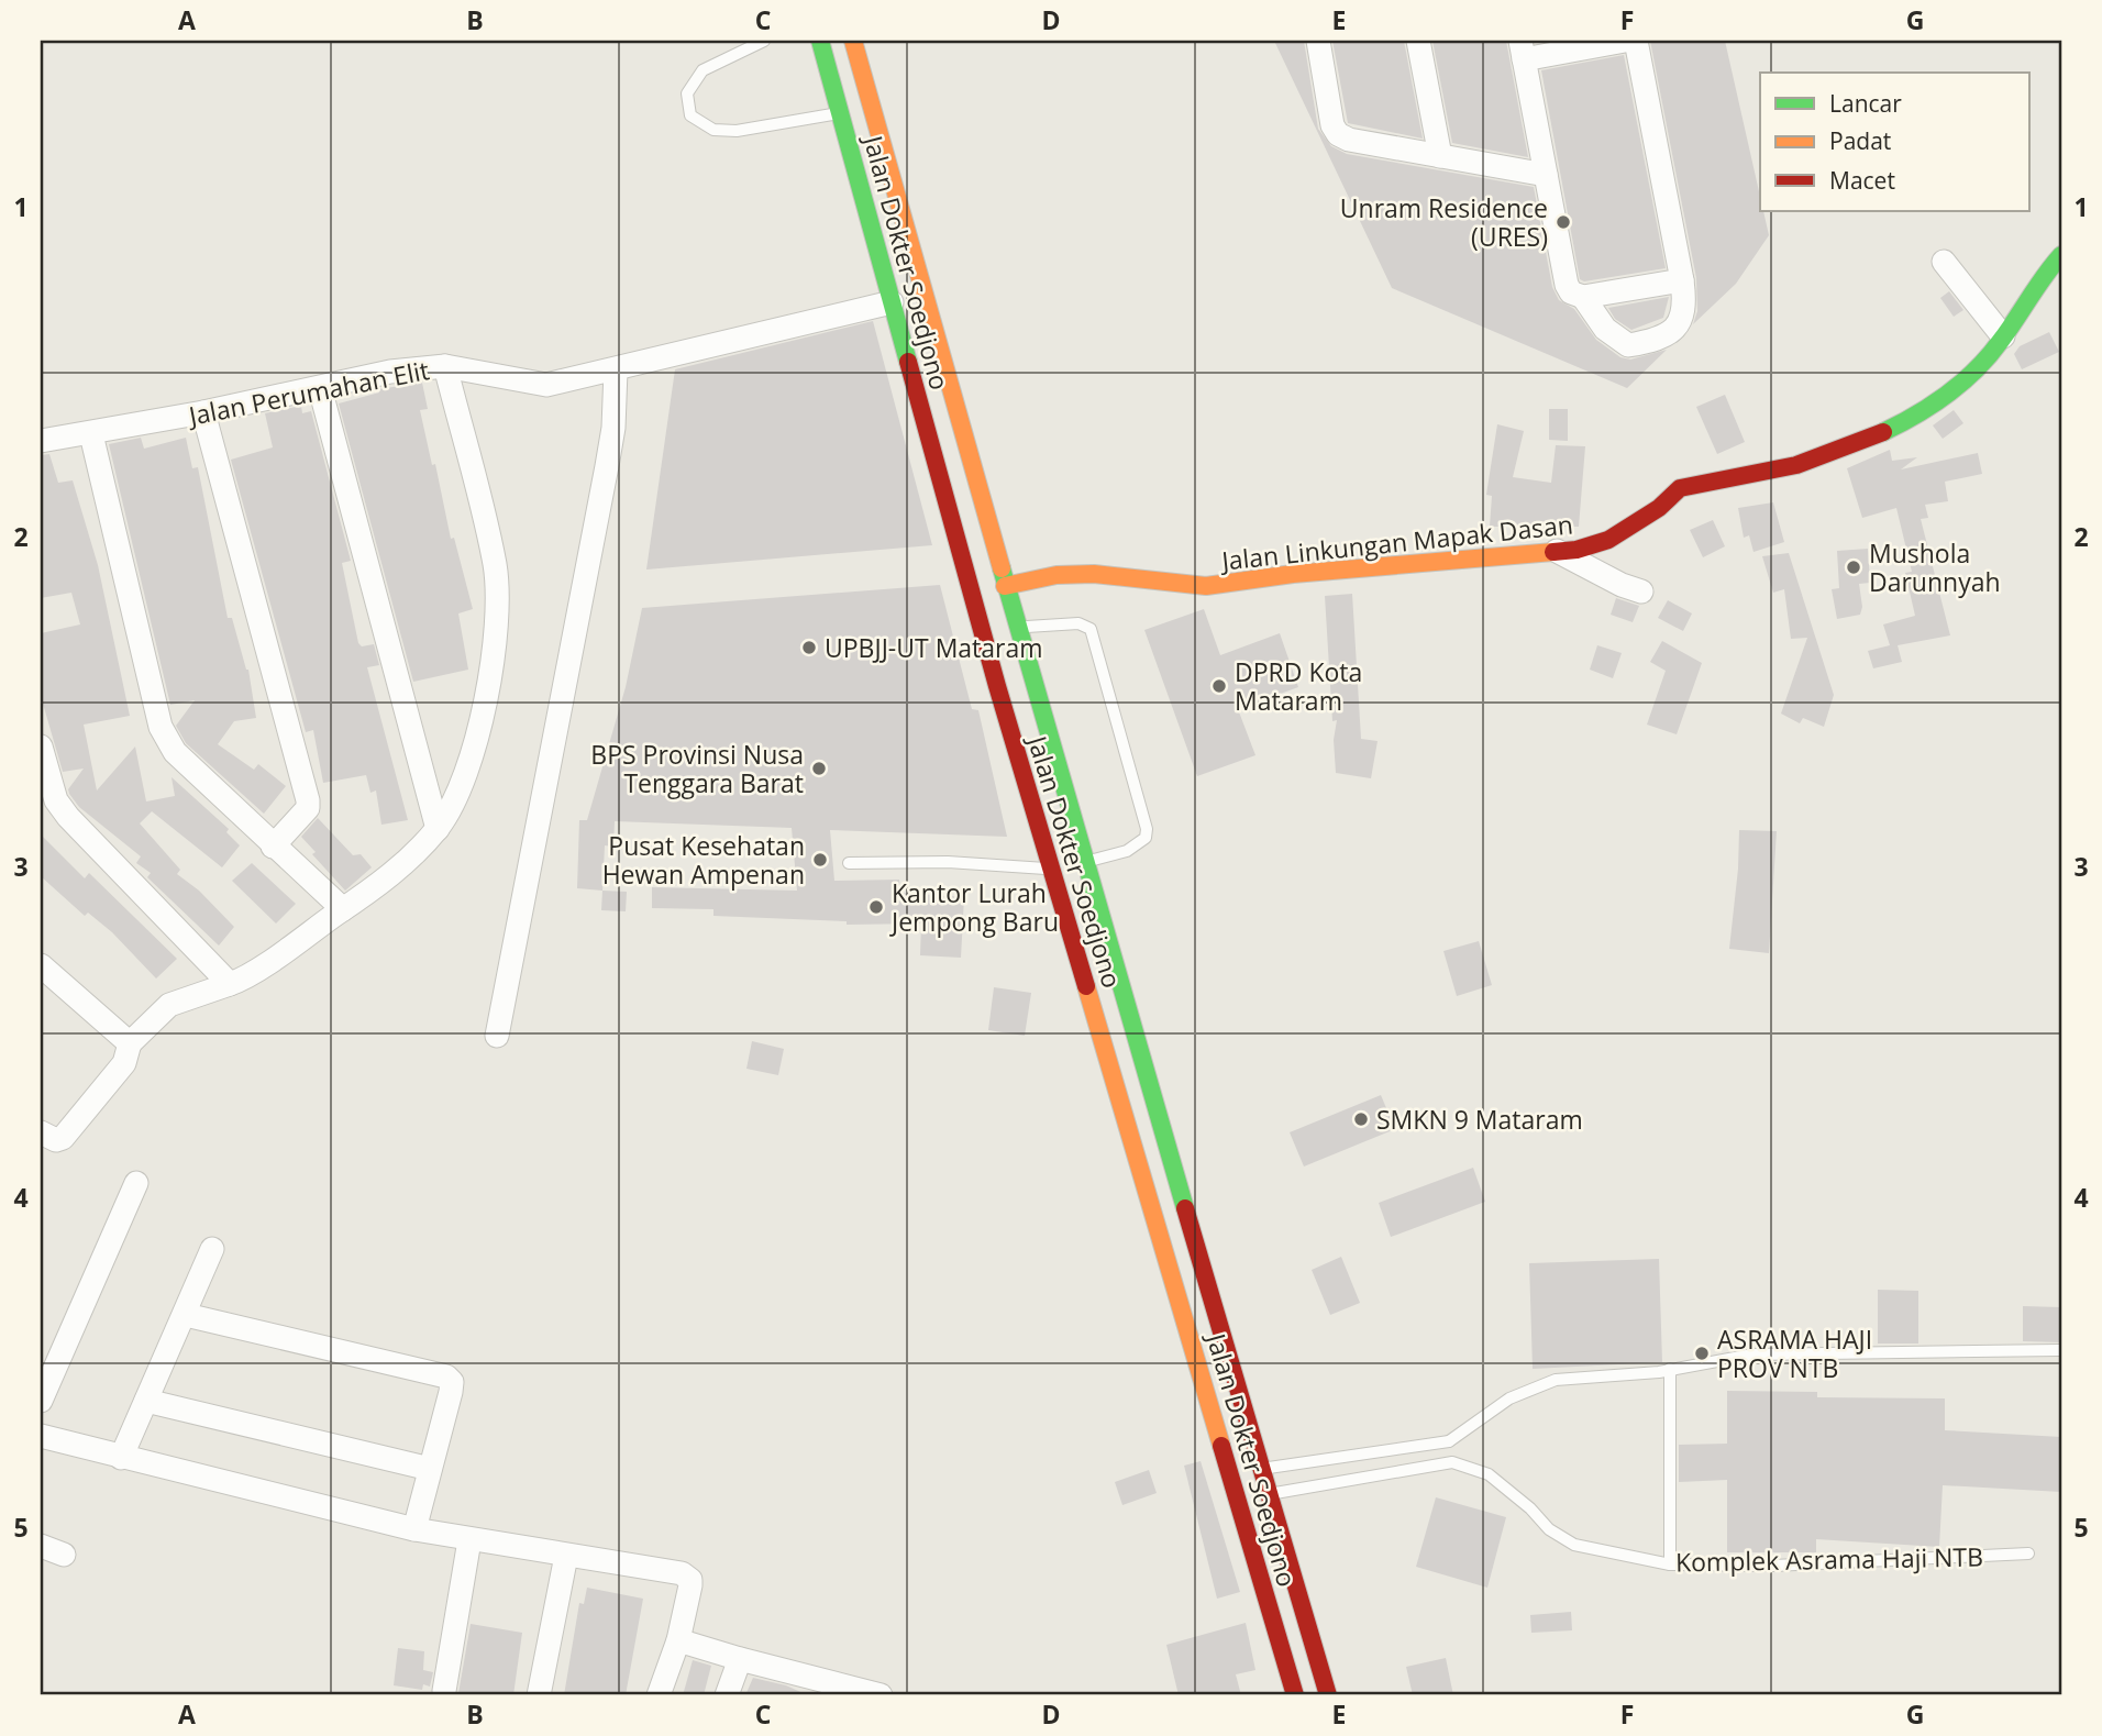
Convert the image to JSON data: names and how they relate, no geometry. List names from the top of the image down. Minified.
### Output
{"streets":{"main road":["Jalan Dokter Soedjono","Jalan Linkungan Mapak Dasan"],"street":["Jalan Perumahan Elit"],"lane":["Komplek Asrama Haji NTB"]},"crossings":[["Jalan Dokter Soedjono","Jalan Perumahan Elit"],["Jalan Dokter Soedjono","Jalan Linkungan Mapak Dasan"]],"places":["Unram Residence (URES)","Mushola Darunnyah","UPBJJ-UT Mataram","DPRD Kota Mataram","BPS Provinsi Nusa Tenggara Barat","Pusat Kesehatan Hewan Ampenan","Kantor Lurah Jempong Baru","SMKN 9 Mataram","ASRAMA HAJI PROV NTB"],"legend":["Lancar","Padat","Macet"],"grid":{"columns":["A","B","C","D","E","F","G"],"rows":["1","2","3","4","5"]}}
